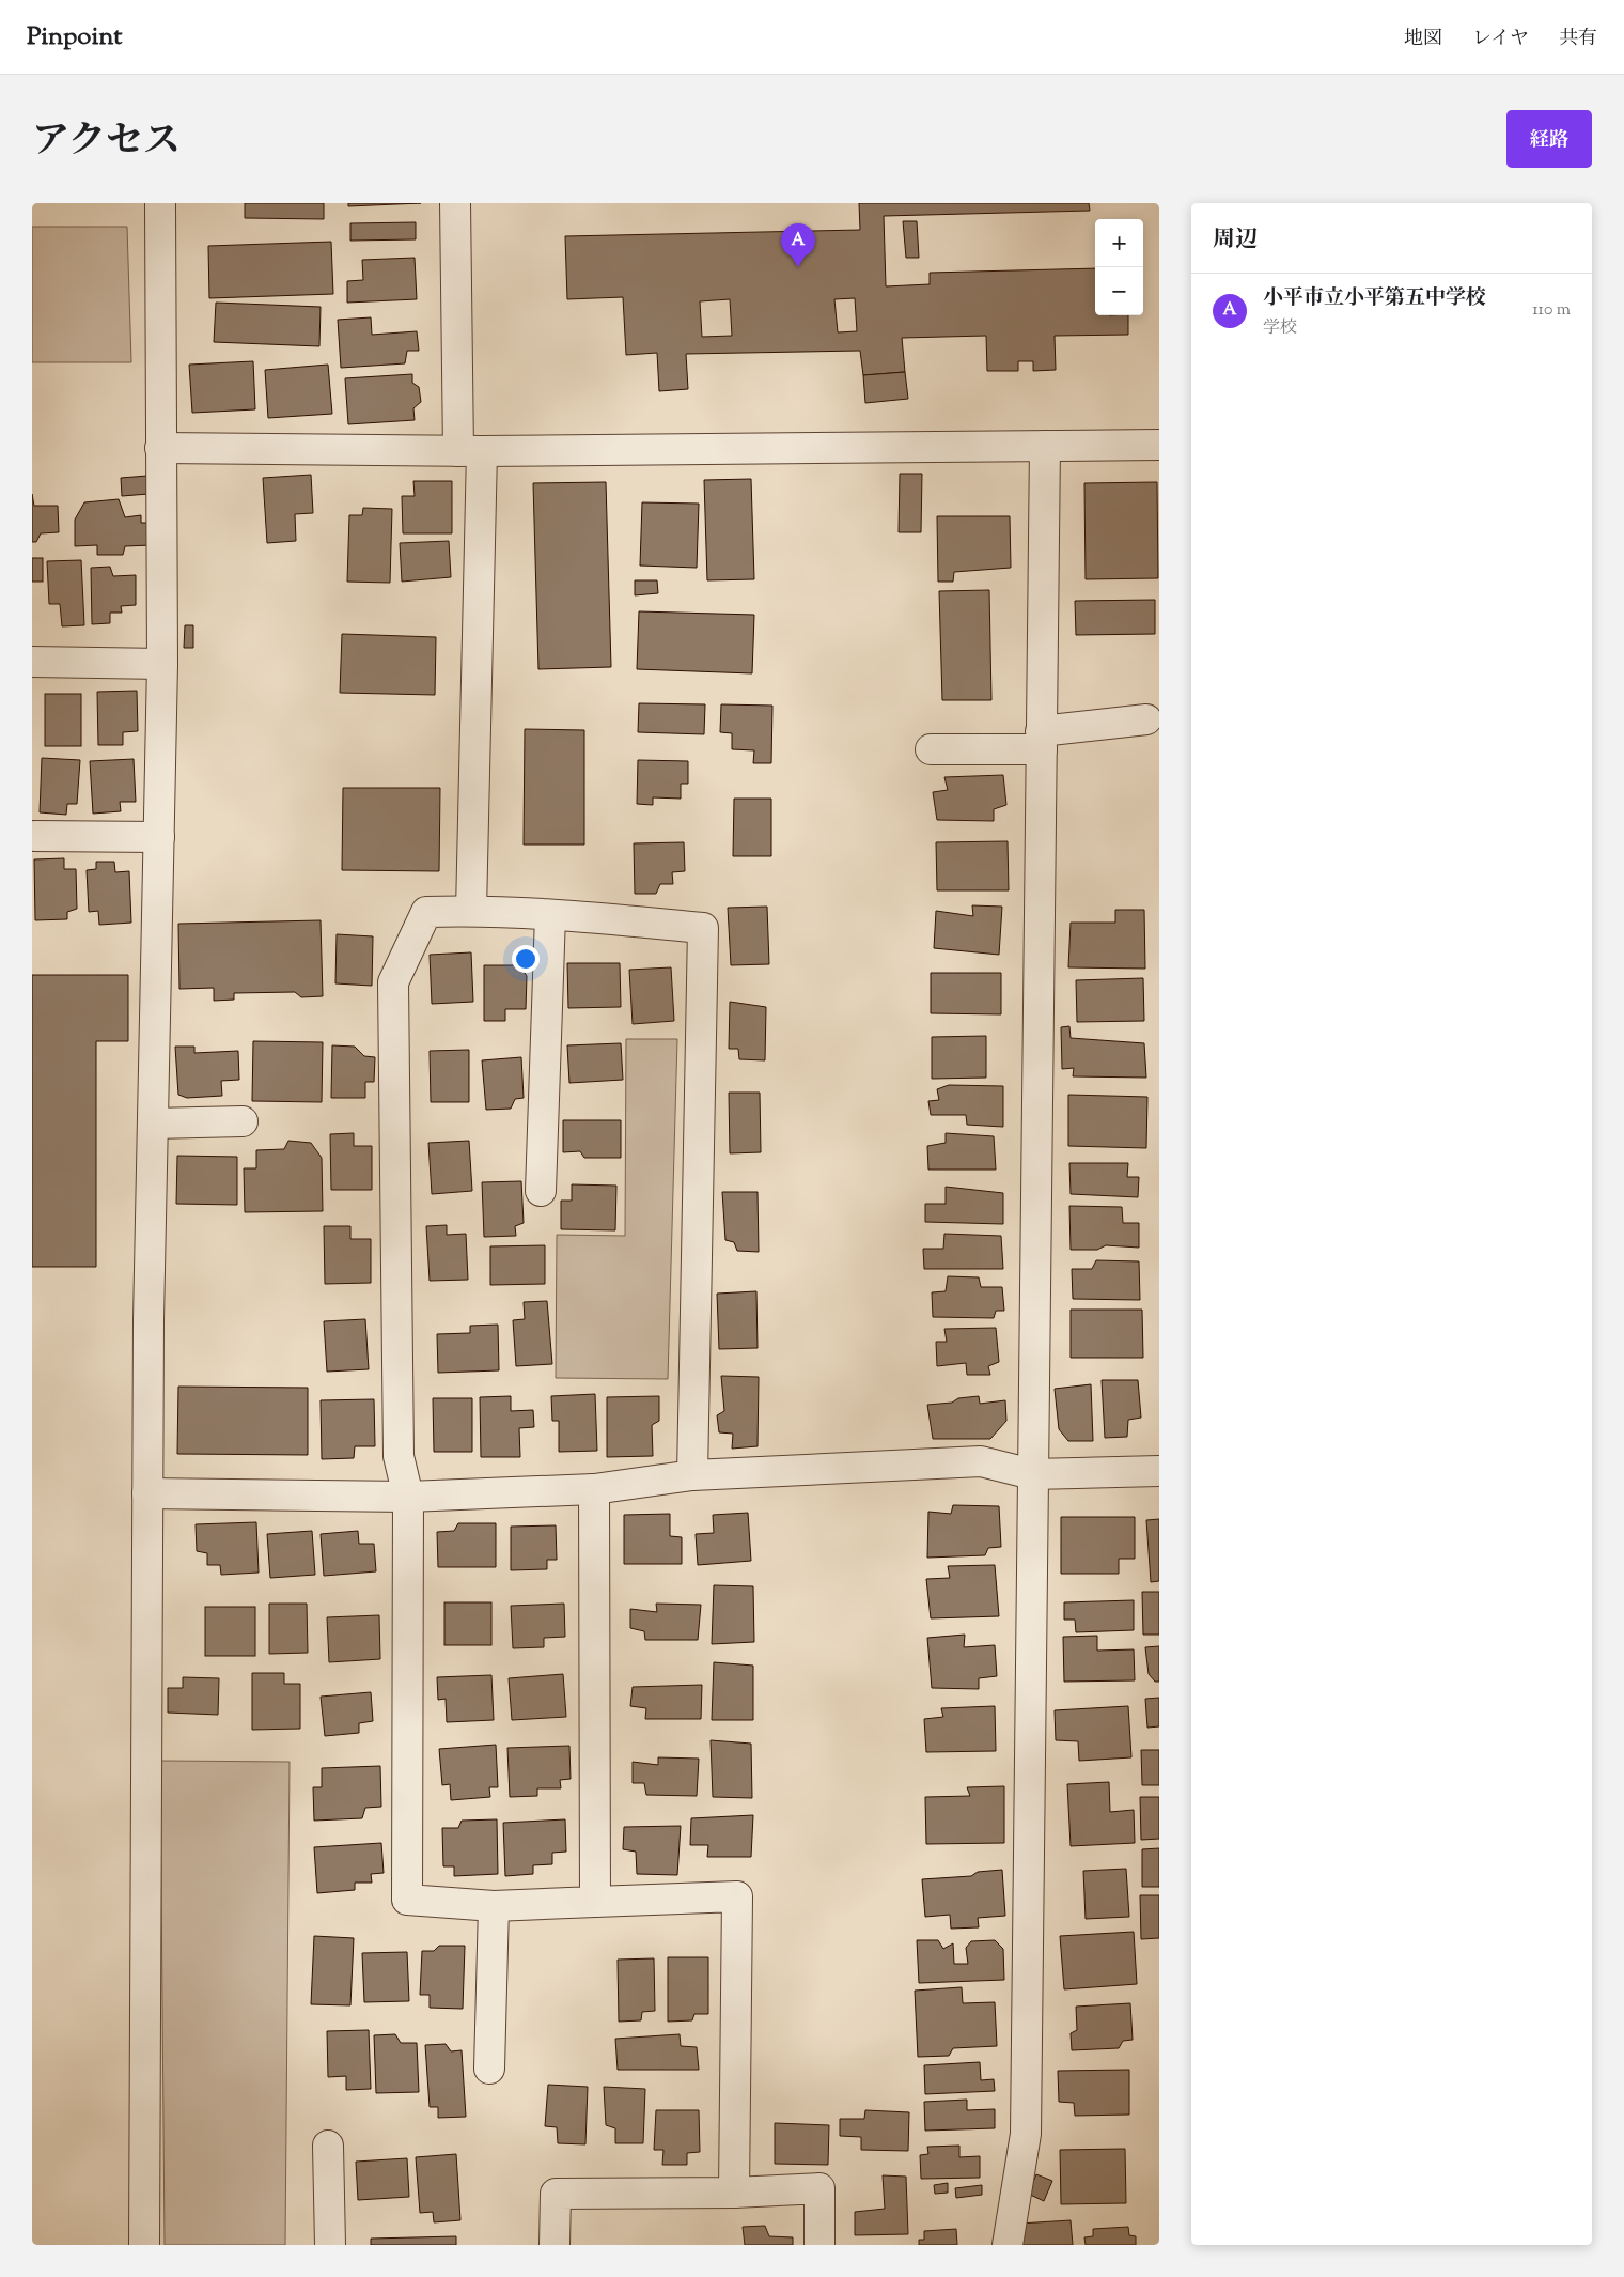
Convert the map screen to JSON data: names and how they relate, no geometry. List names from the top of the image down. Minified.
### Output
{"page":{"header":"Pinpoint","nav":["地図","レイヤ","共有"],"title":"アクセス","buttons":"経路","heading":"周辺","map_buttons":["+","−"],"pins":"A","list":[{"mark":"A","name":"小平市立小平第五中学校","note":"学校","value":"110 m"}]}}
